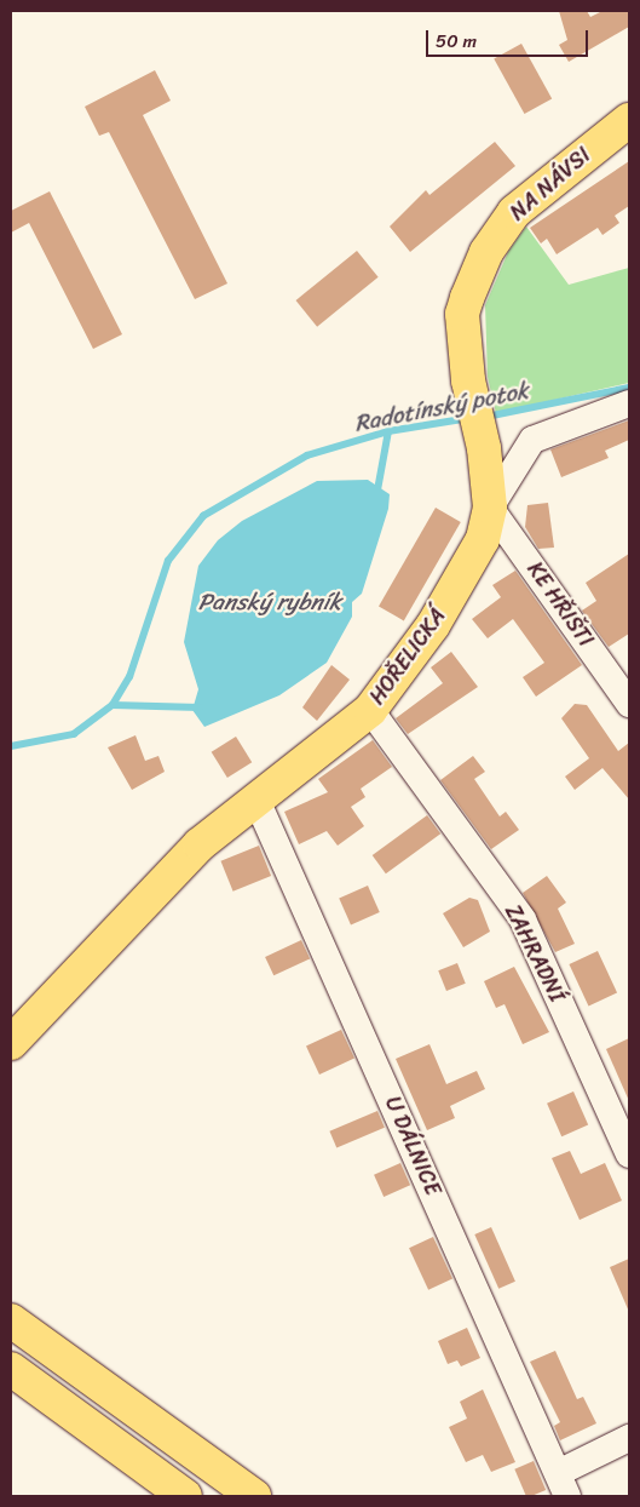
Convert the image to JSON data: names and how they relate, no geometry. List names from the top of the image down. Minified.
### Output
{"streets":{"main road":["NA NÁVSI","HOŘELICKÁ"],"street":["KE HŘIŠTI","ZAHRADNÍ","U DÁLNICE"]},"crossings":[["NA NÁVSI","KE HŘIŠTI"],["NA NÁVSI","HOŘELICKÁ"],["KE HŘIŠTI","HOŘELICKÁ"],["HOŘELICKÁ","ZAHRADNÍ"],["HOŘELICKÁ","U DÁLNICE"]],"water":["Radotínský potok","Panský rybník"],"scale_bar":"50 m"}
